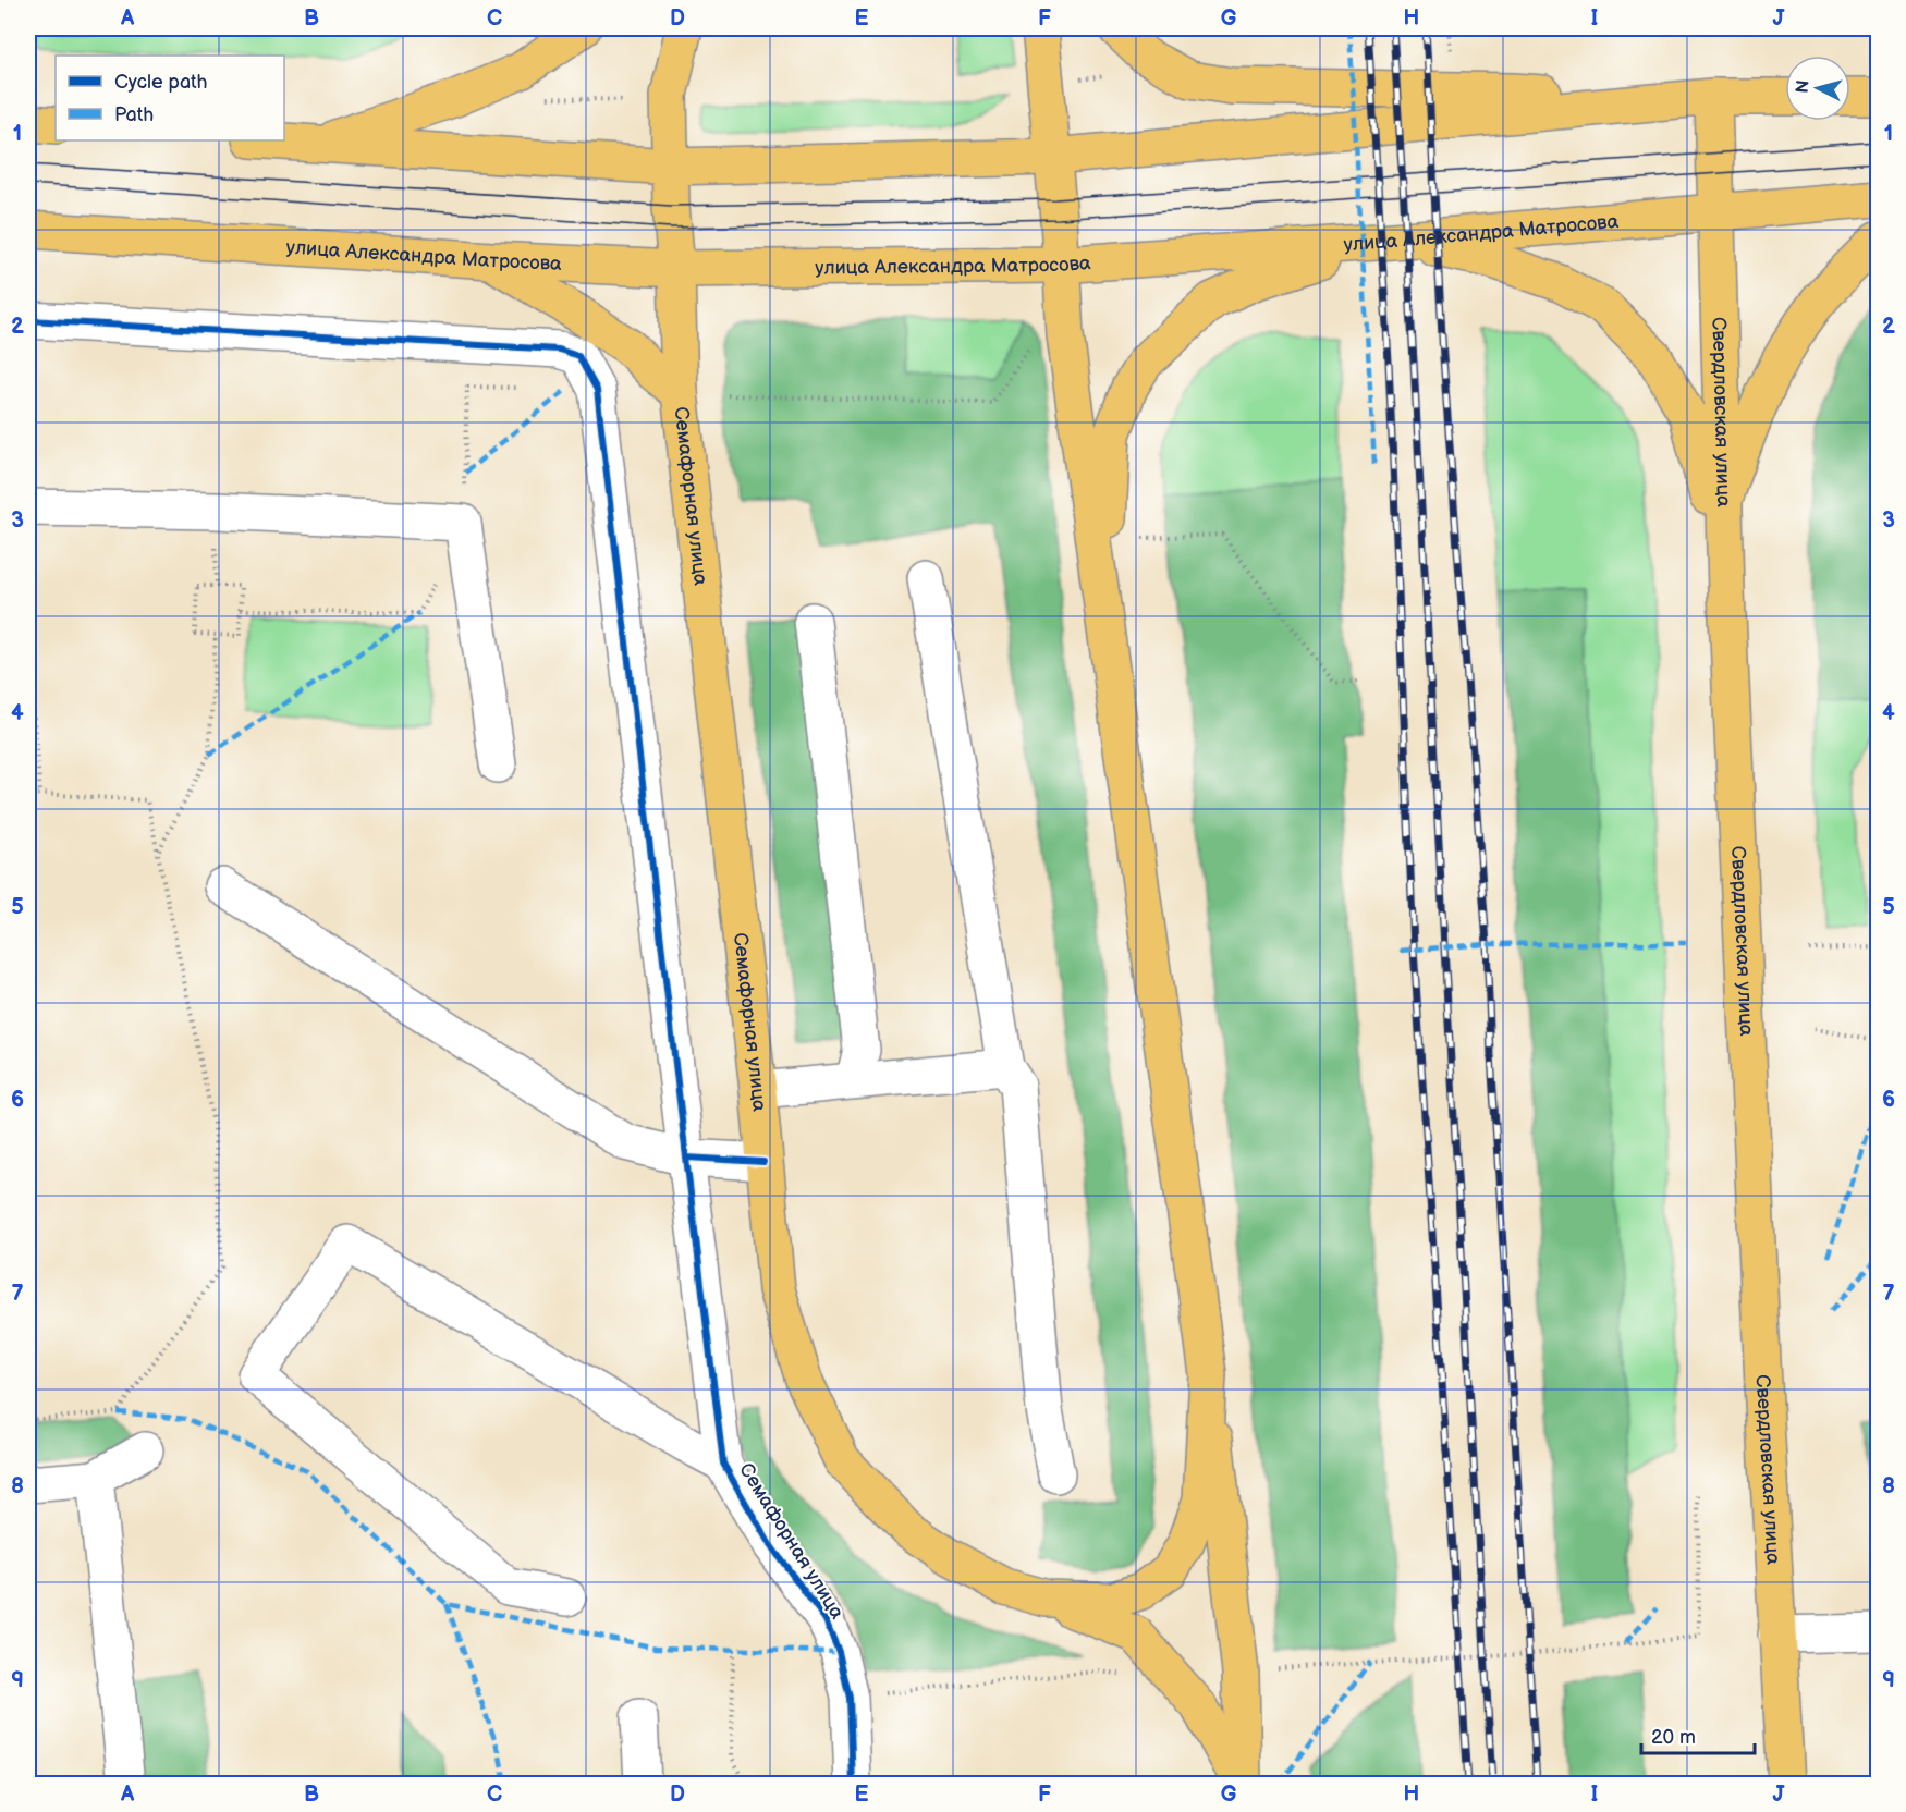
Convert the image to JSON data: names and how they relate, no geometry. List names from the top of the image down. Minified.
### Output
{"streets":{"main road":["улица Александра Матросова","Свердловская улица","Семафорная улица"]},"crossings":[["улица Александра Матросова","Свердловская улица"],["улица Александра Матросова","Семафорная улица"]],"legend":["Cycle path","Path"],"scale_bar":"20 m","north":"left","grid":{"columns":["A","B","C","D","E","F","G","H","I","J"],"rows":["1","2","3","4","5","6","7","8","9"]}}
